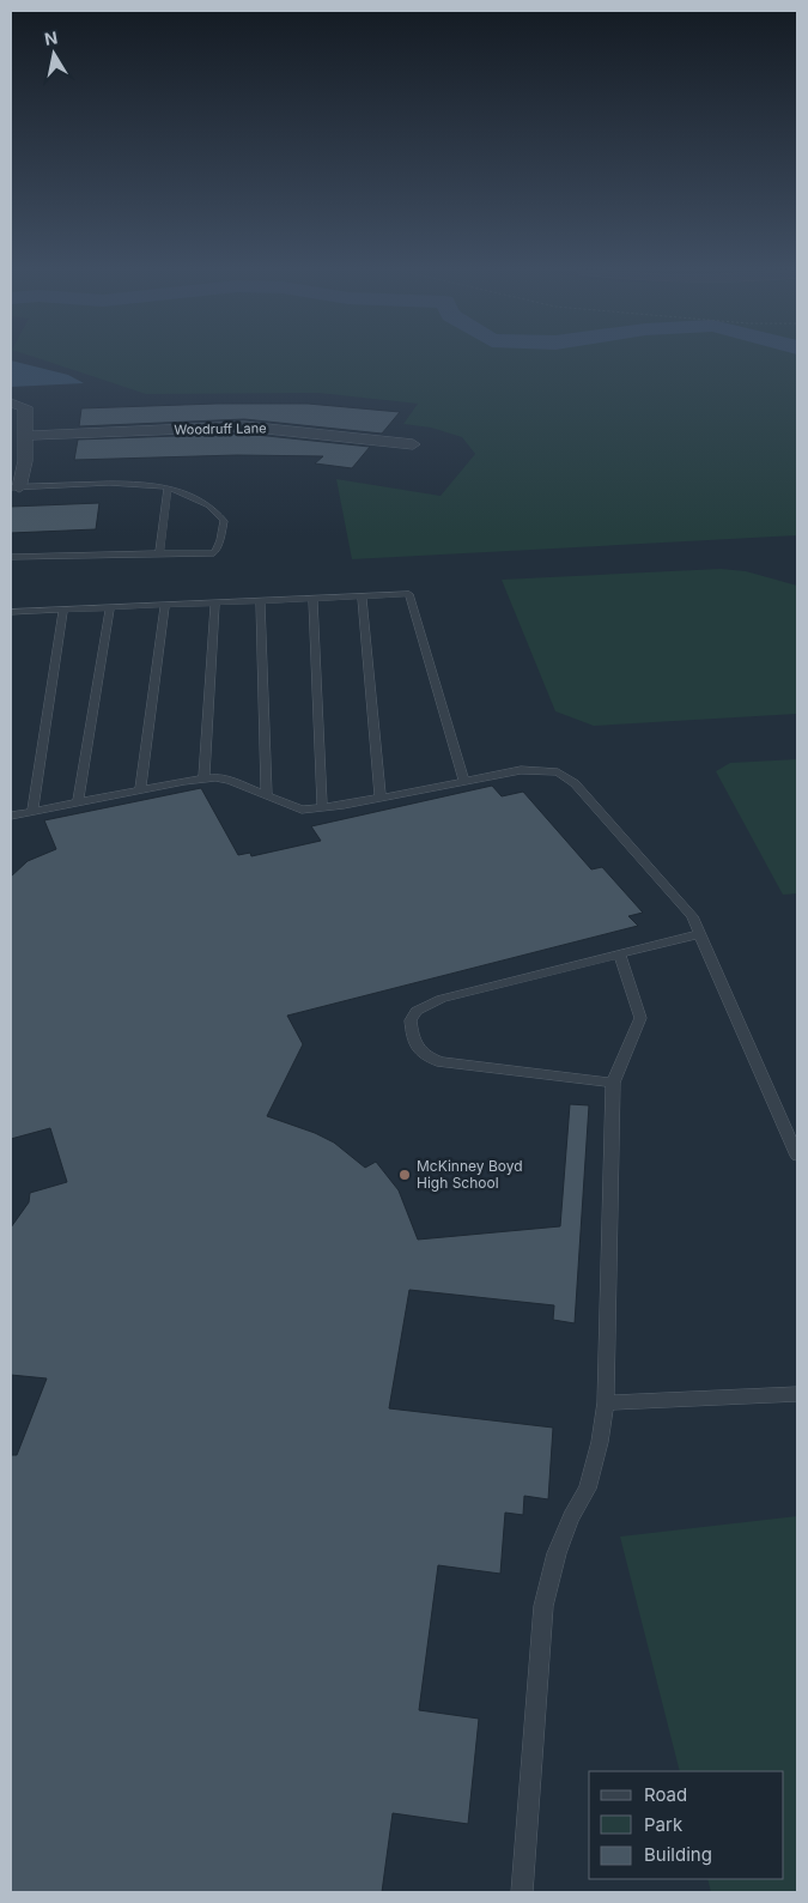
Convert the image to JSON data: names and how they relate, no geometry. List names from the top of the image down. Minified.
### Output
{"streets":{"street":["Woodruff Lane"]},"places":["McKinney Boyd High School"],"legend":["Road","Park","Building"],"north":"top"}
